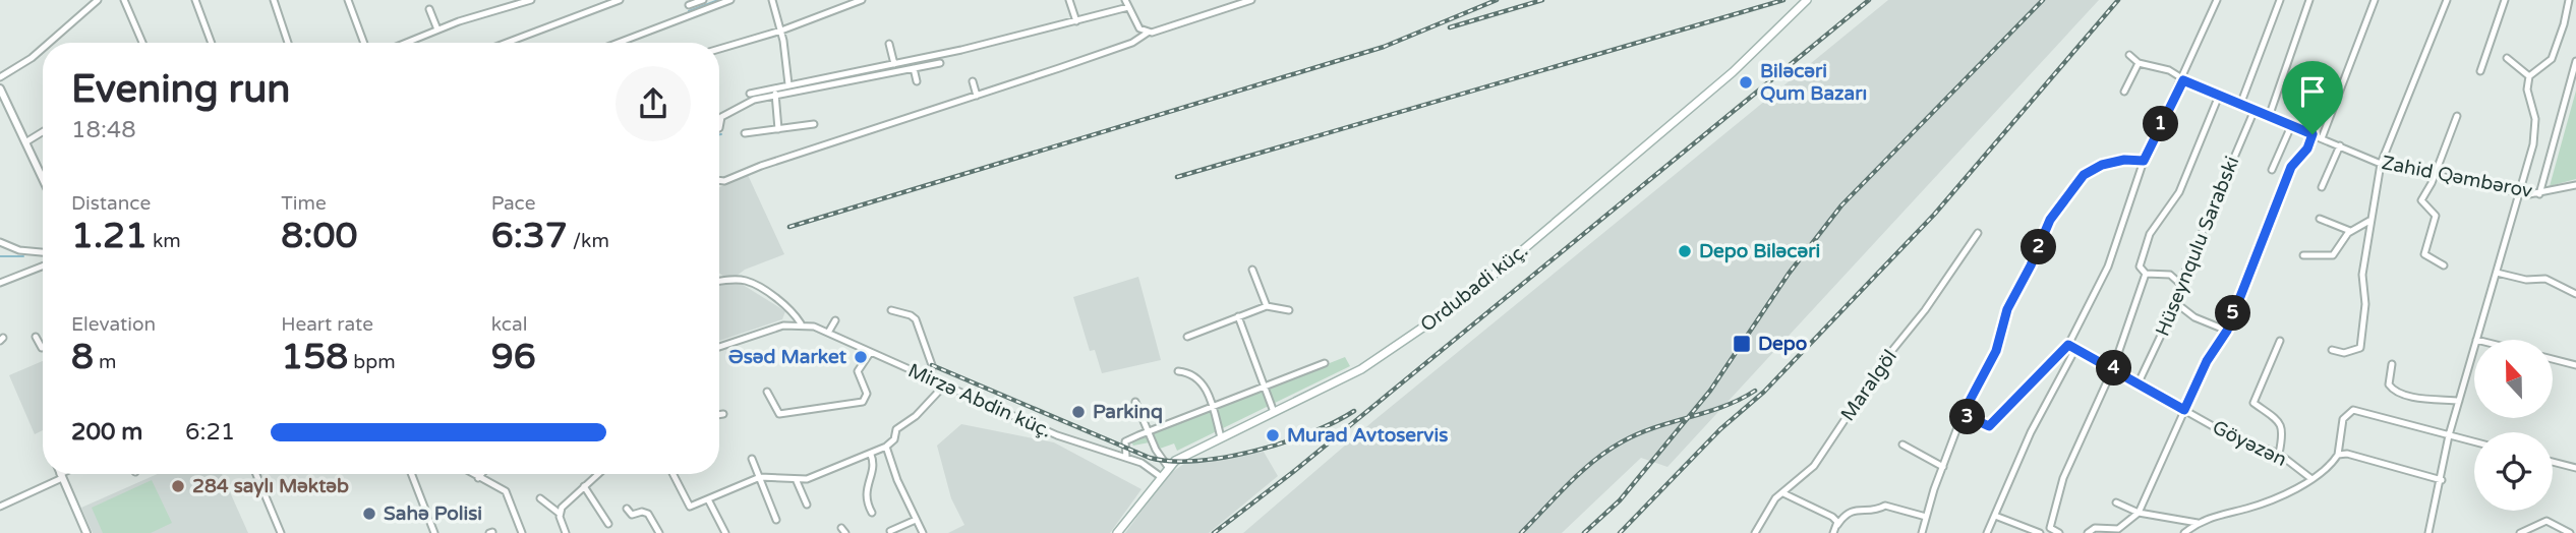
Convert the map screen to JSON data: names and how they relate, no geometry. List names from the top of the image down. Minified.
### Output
{"streets":{"main road":["Ordubadi küç."],"street":["Zahid Qəmbərov","Hüseynqulu Sarabski","Maralgöl","Mirzə Abdin küç.","Göyəzən"]},"crossings":[["Zahid Qəmbərov","Hüseynqulu Sarabski"],["Hüseynqulu Sarabski","Göyəzən"],["Ordubadi küç.","Mirzə Abdin küç."]],"places":{"other":["Biləcəri Qum Bazarı","Depo Biləcəri","Əsəd Market","Parkinq","Murad Avtoservis","284 saylı Məktəb","Sahə Polisi"],"transit":["Depo"]},"north":"top","page":{"heading":["Evening run","18:48"],"pins":["1","2","5","4","3"],"stats":[["Distance","1.21 km"],["Time","8:00"],["Pace","6:37 /km"],["Elevation","8 m"],["Heart rate","158 bpm"],["kcal","96"]],"list":[{"name":"200 m","note":"6:21"}]}}
